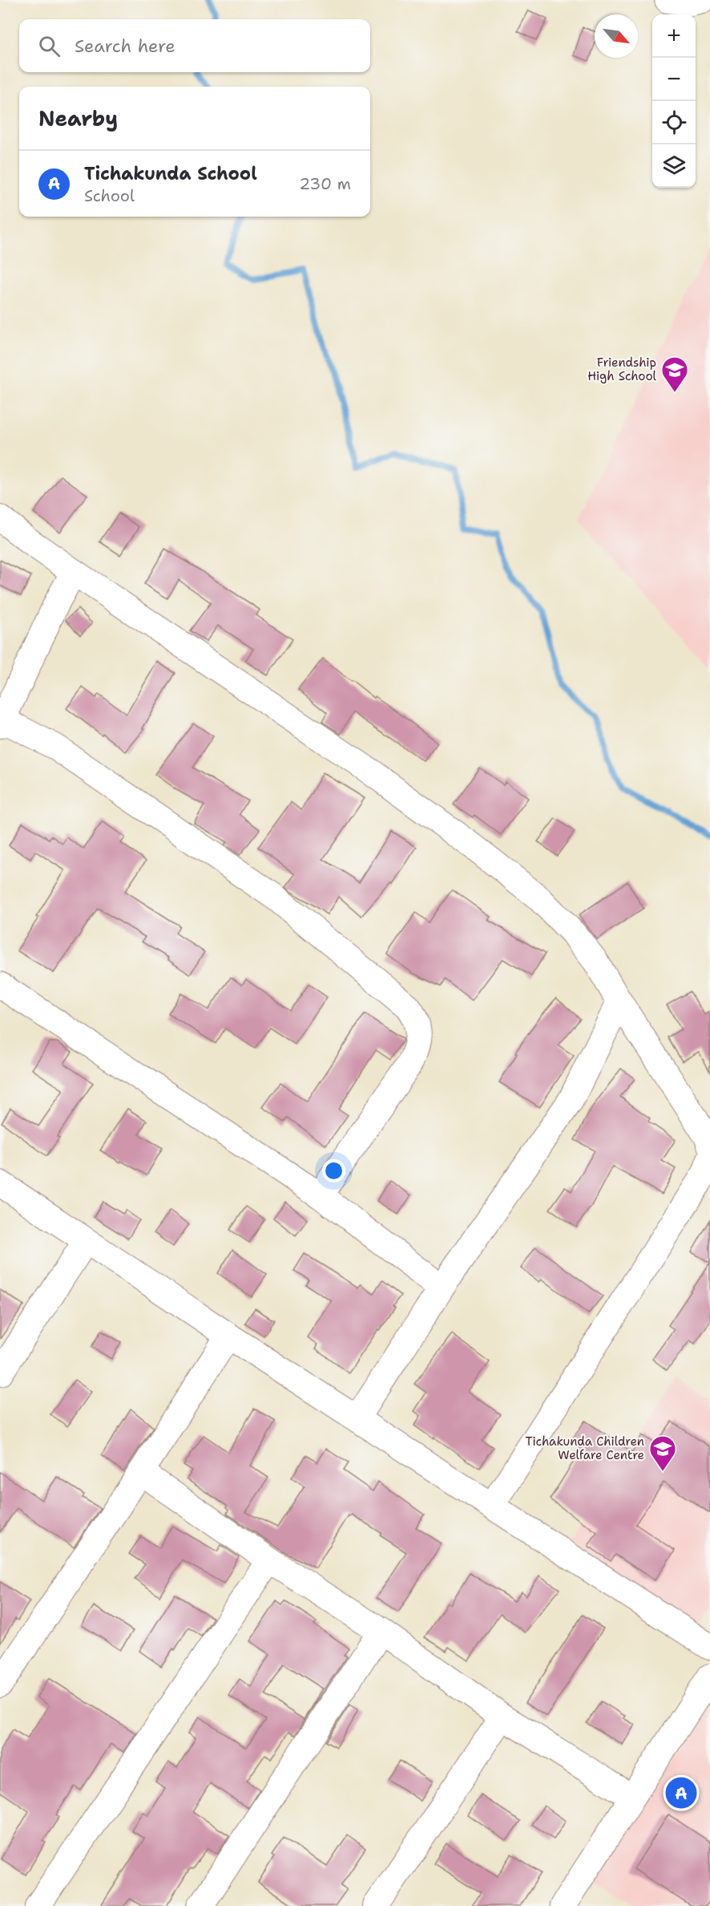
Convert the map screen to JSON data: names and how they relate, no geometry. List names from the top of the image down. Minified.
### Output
{"places":{"school or university":["Friendship High School","Tichakunda Children Welfare Centre"]},"north":"bottom right","page":{"map_buttons":["+","−"],"search":"Search here","heading":"Nearby","list":[{"mark":"A","name":"Tichakunda School","note":"School","value":"230 m"}],"pins":"A"}}
